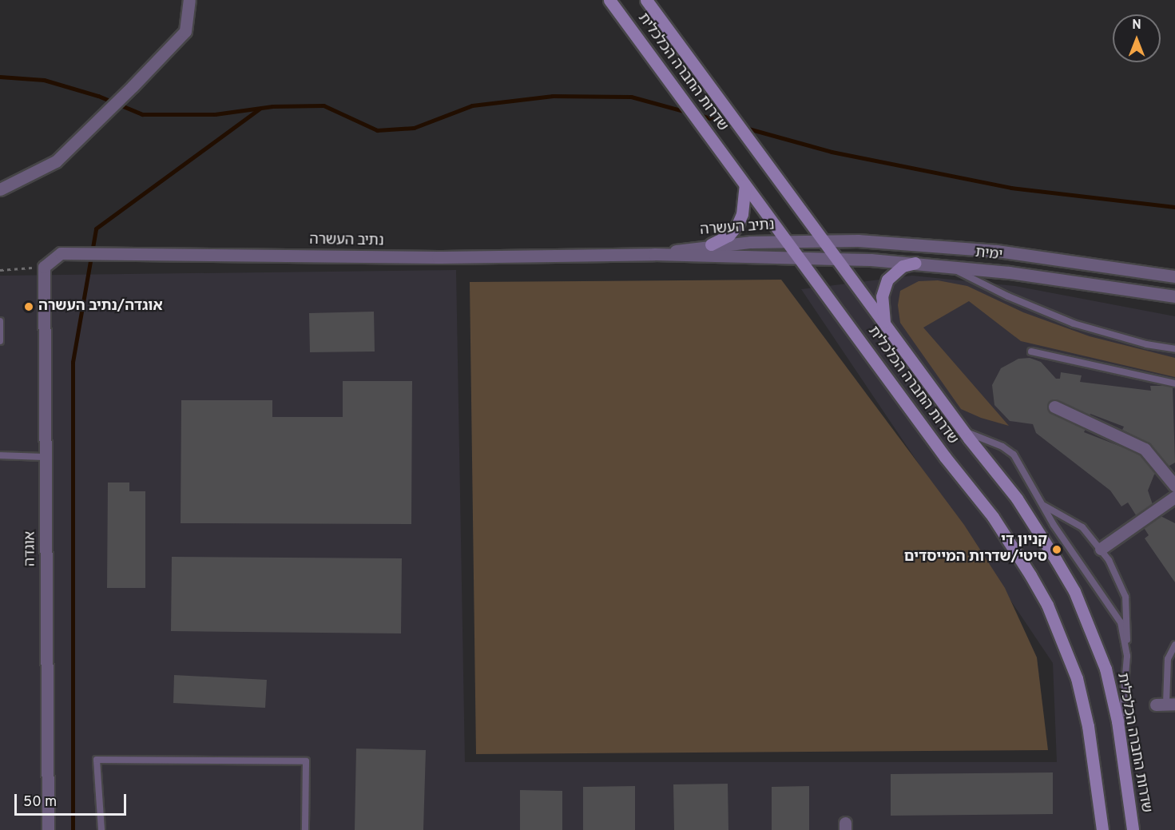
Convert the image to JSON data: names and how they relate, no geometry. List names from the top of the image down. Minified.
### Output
{"streets":{"main road":["שדרות החברה הכלכלית"],"street":["נתיב העשרה","ימית","אוגדה"]},"crossings":[["שדרות החברה הכלכלית","נתיב העשרה"],["שדרות החברה הכלכלית","ימית"],["נתיב העשרה","ימית"],["נתיב העשרה","אוגדה"]],"places":["אוגדה/נתיב העשרה","קניון די סיטי/שדרות המייסדים"],"scale_bar":"50 m","north":"top"}
